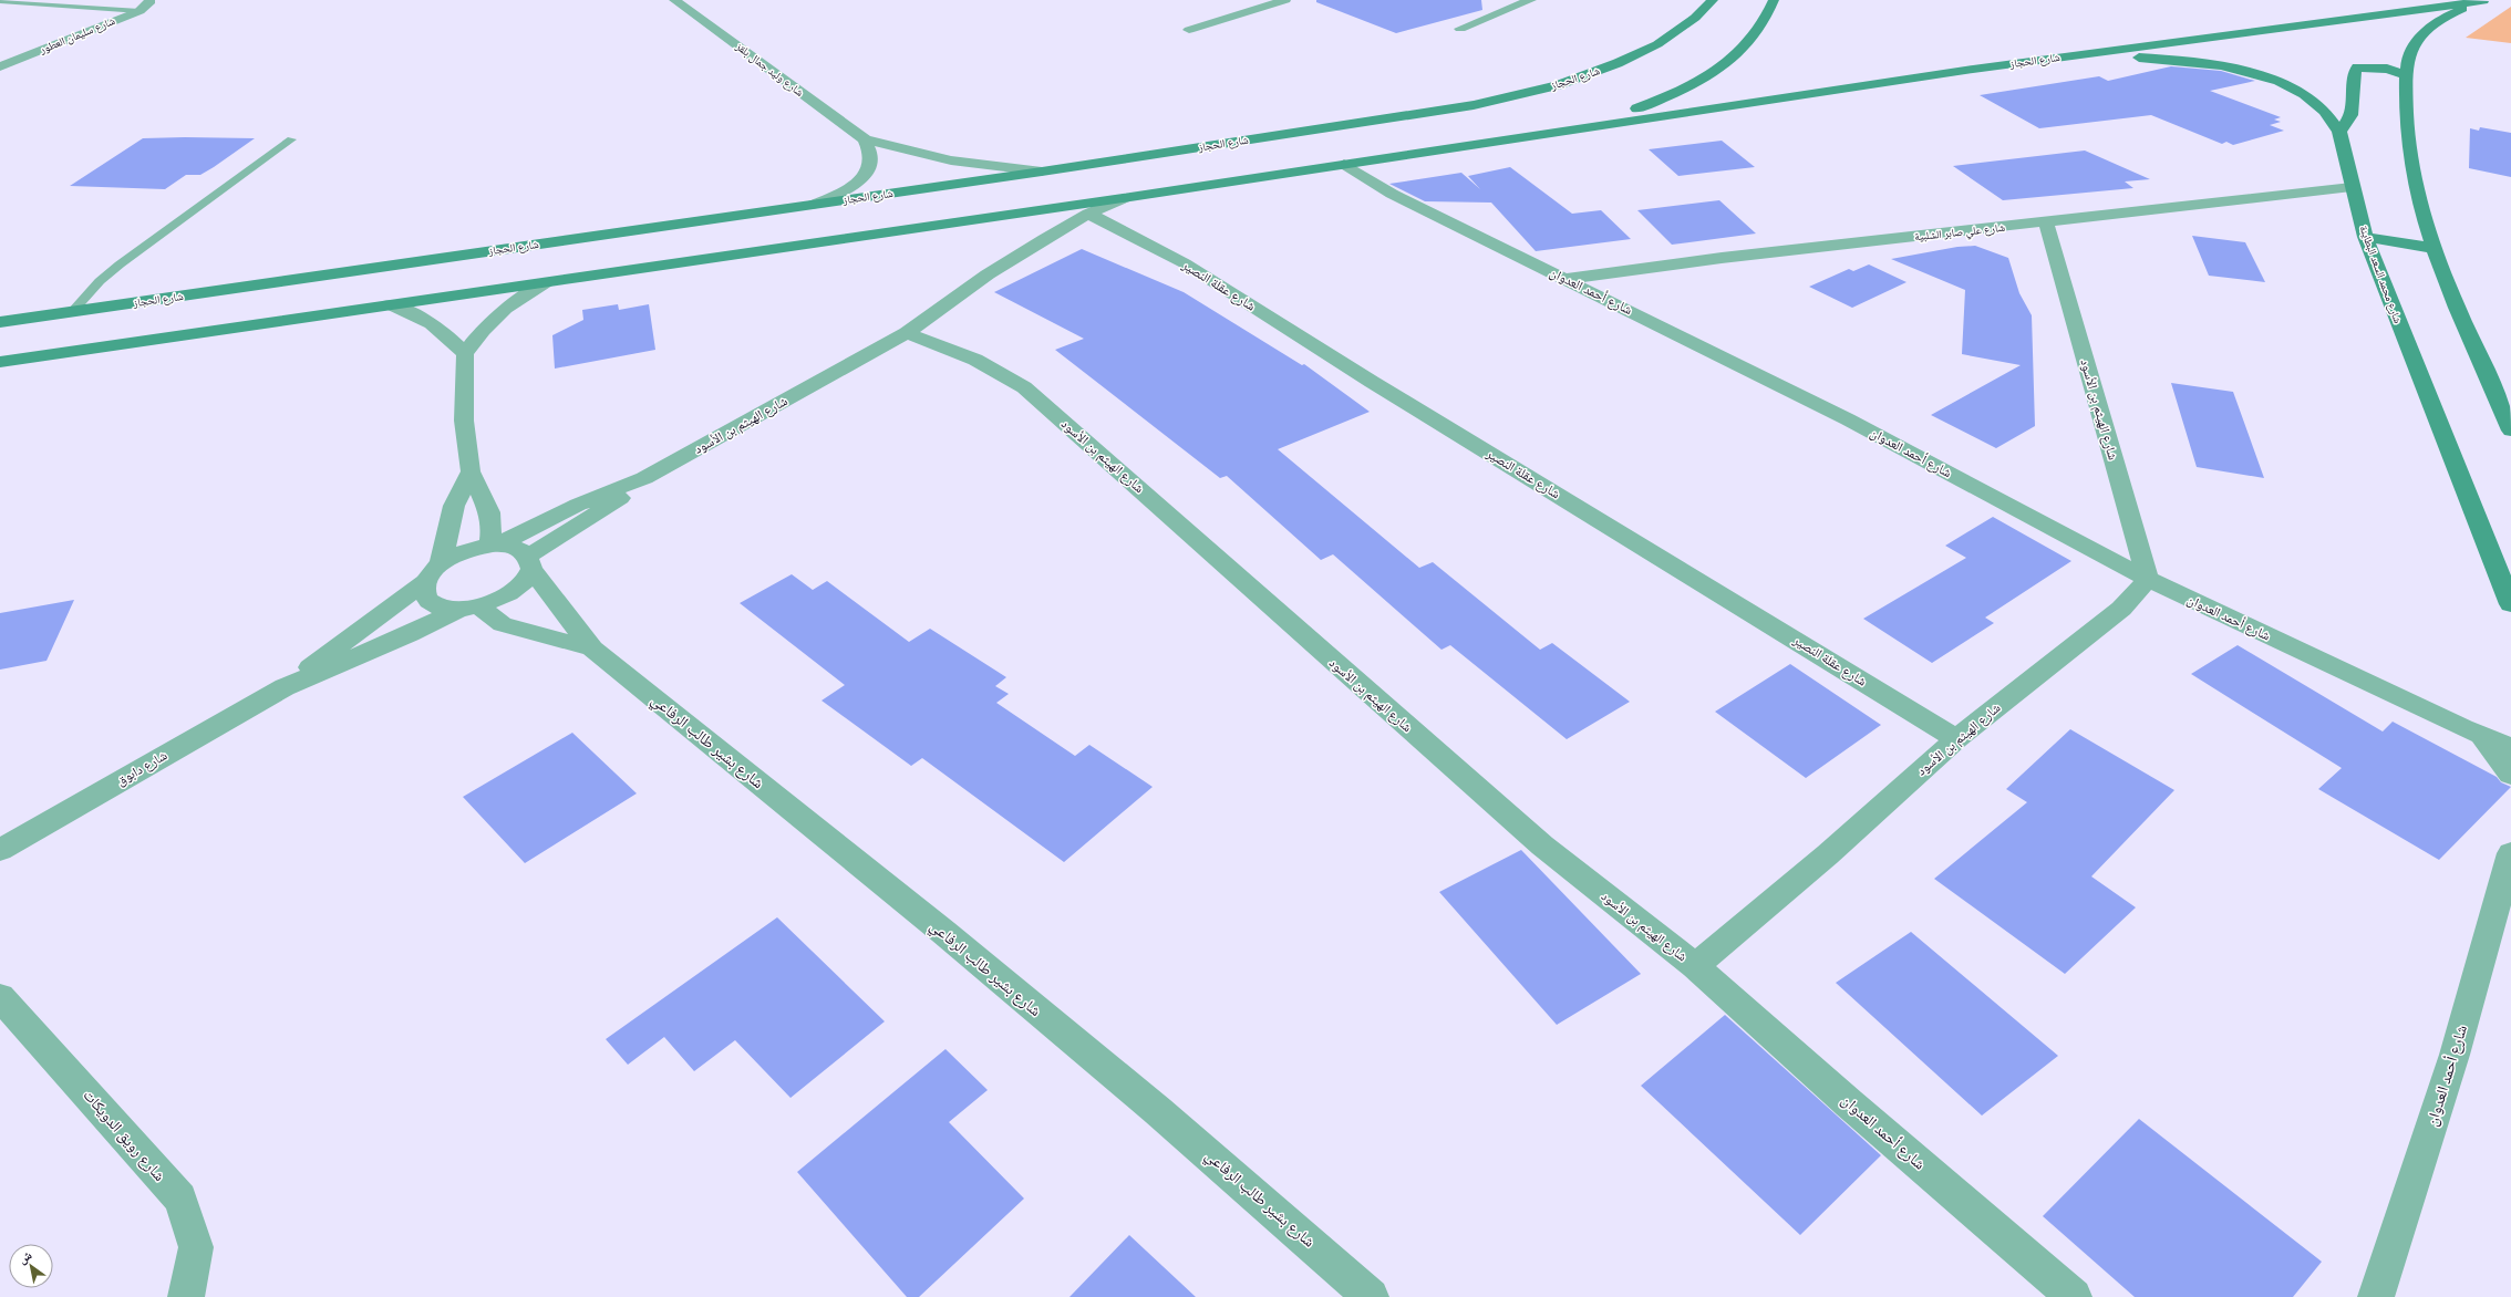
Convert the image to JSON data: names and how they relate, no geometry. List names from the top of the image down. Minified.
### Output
{"streets":{"main road":["شارع الحجاز","شارع محمد السعد البطاينة"],"street":["شارع سليمان العطور","شارع وليد جمال بلقز","شارع علي صابر الشلبية","شارع عقلة النصير","شارع أحمد العدوان","شارع الهيثم بن الأسود","شارع بشير طالب الرفاعي","شارع دابوق","شارع رويق الدويكات"]},"crossings":[["شارع الحجاز","شارع وليد جمال بلقز"],["شارع الحجاز","شارع محمد السعد البطاينة"],["شارع الحجاز","شارع أحمد العدوان"],["شارع الحجاز","شارع الهيثم بن الأسود"],["شارع علي صابر الشلبية","شارع محمد السعد البطاينة"],["شارع علي صابر الشلبية","شارع أحمد العدوان"],["شارع علي صابر الشلبية","شارع الهيثم بن الأسود"],["شارع عقلة النصير","شارع الهيثم بن الأسود"],["شارع أحمد العدوان","شارع الهيثم بن الأسود"],["شارع الهيثم بن الأسود","شارع بشير طالب الرفاعي"],["شارع الهيثم بن الأسود","شارع دابوق"],["شارع بشير طالب الرفاعي","شارع دابوق"]],"north":"top left"}
